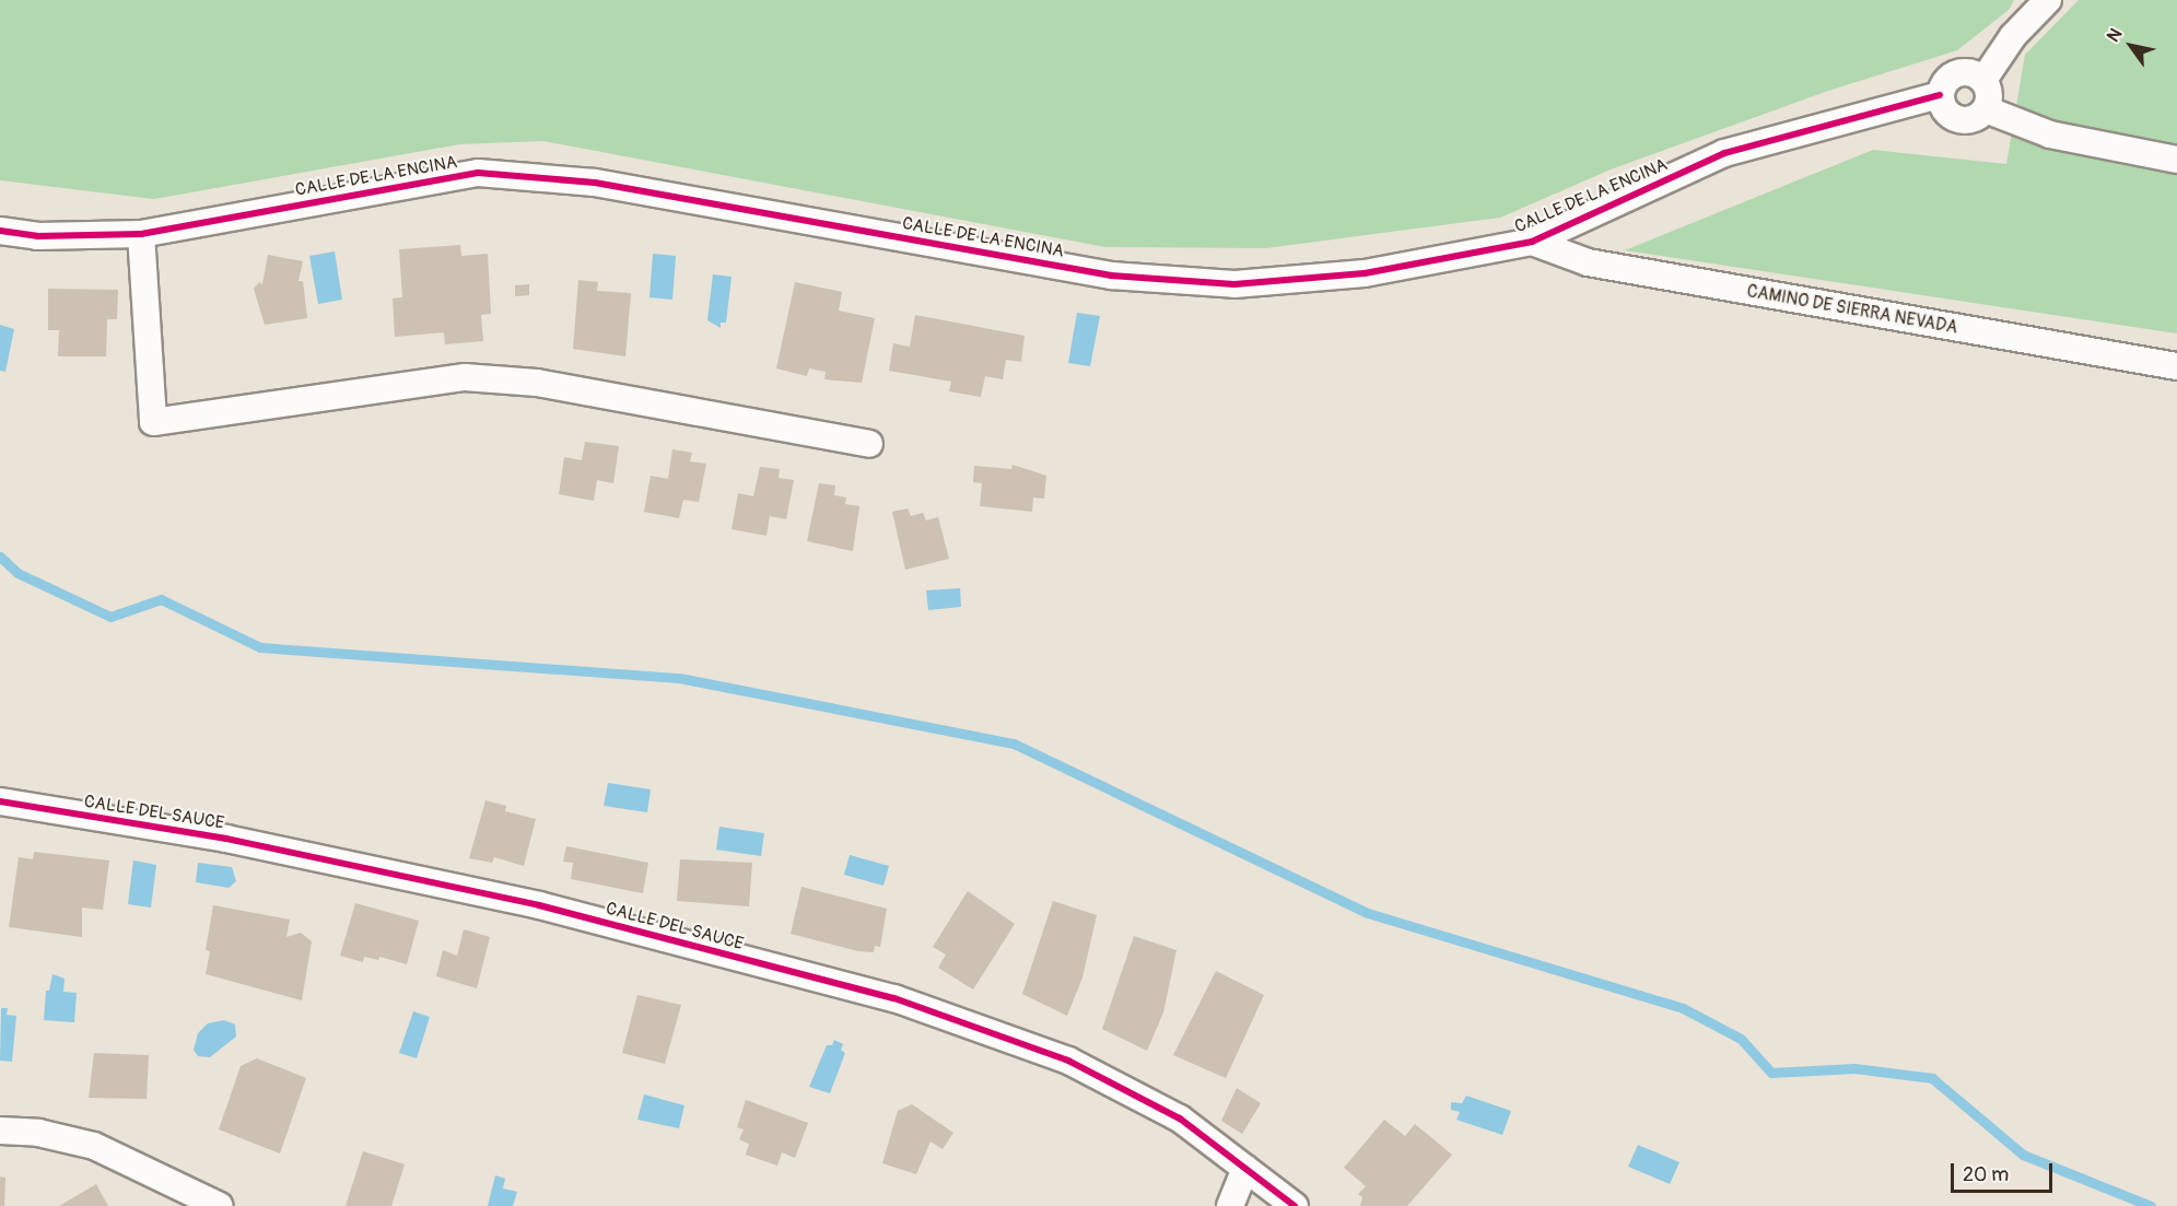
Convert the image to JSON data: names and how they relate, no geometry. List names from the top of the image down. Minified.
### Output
{"streets":{"street":["CALLE DE LA ENCINA","CAMINO DE SIERRA NEVADA","CALLE DEL SAUCE"]},"crossings":[["CALLE DE LA ENCINA","CAMINO DE SIERRA NEVADA"]],"scale_bar":"20 m","north":"top left"}
